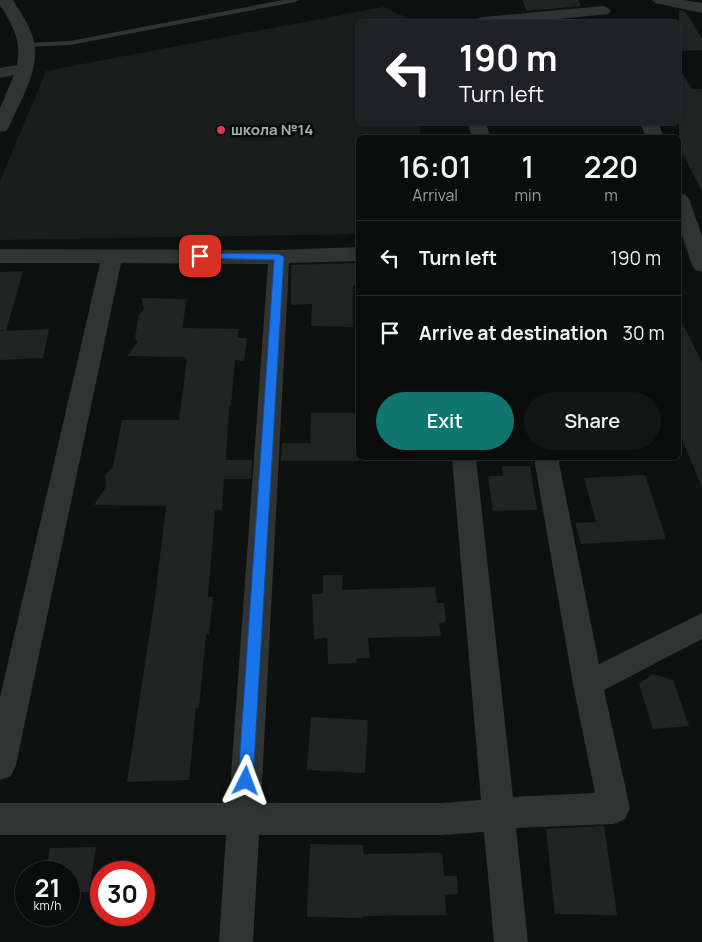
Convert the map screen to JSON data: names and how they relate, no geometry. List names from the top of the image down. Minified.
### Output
{"places":["школа №14"],"page":{"turn":["190 m","Turn left"],"eta":["16:01","Arrival","1","min","220","m"],"list":[{"name":"Turn left","value":"190 m"},{"name":"Arrive at destination","value":"30 m"}],"buttons":["Exit","Share"],"speed":"21 km/h","limit":"30"}}
